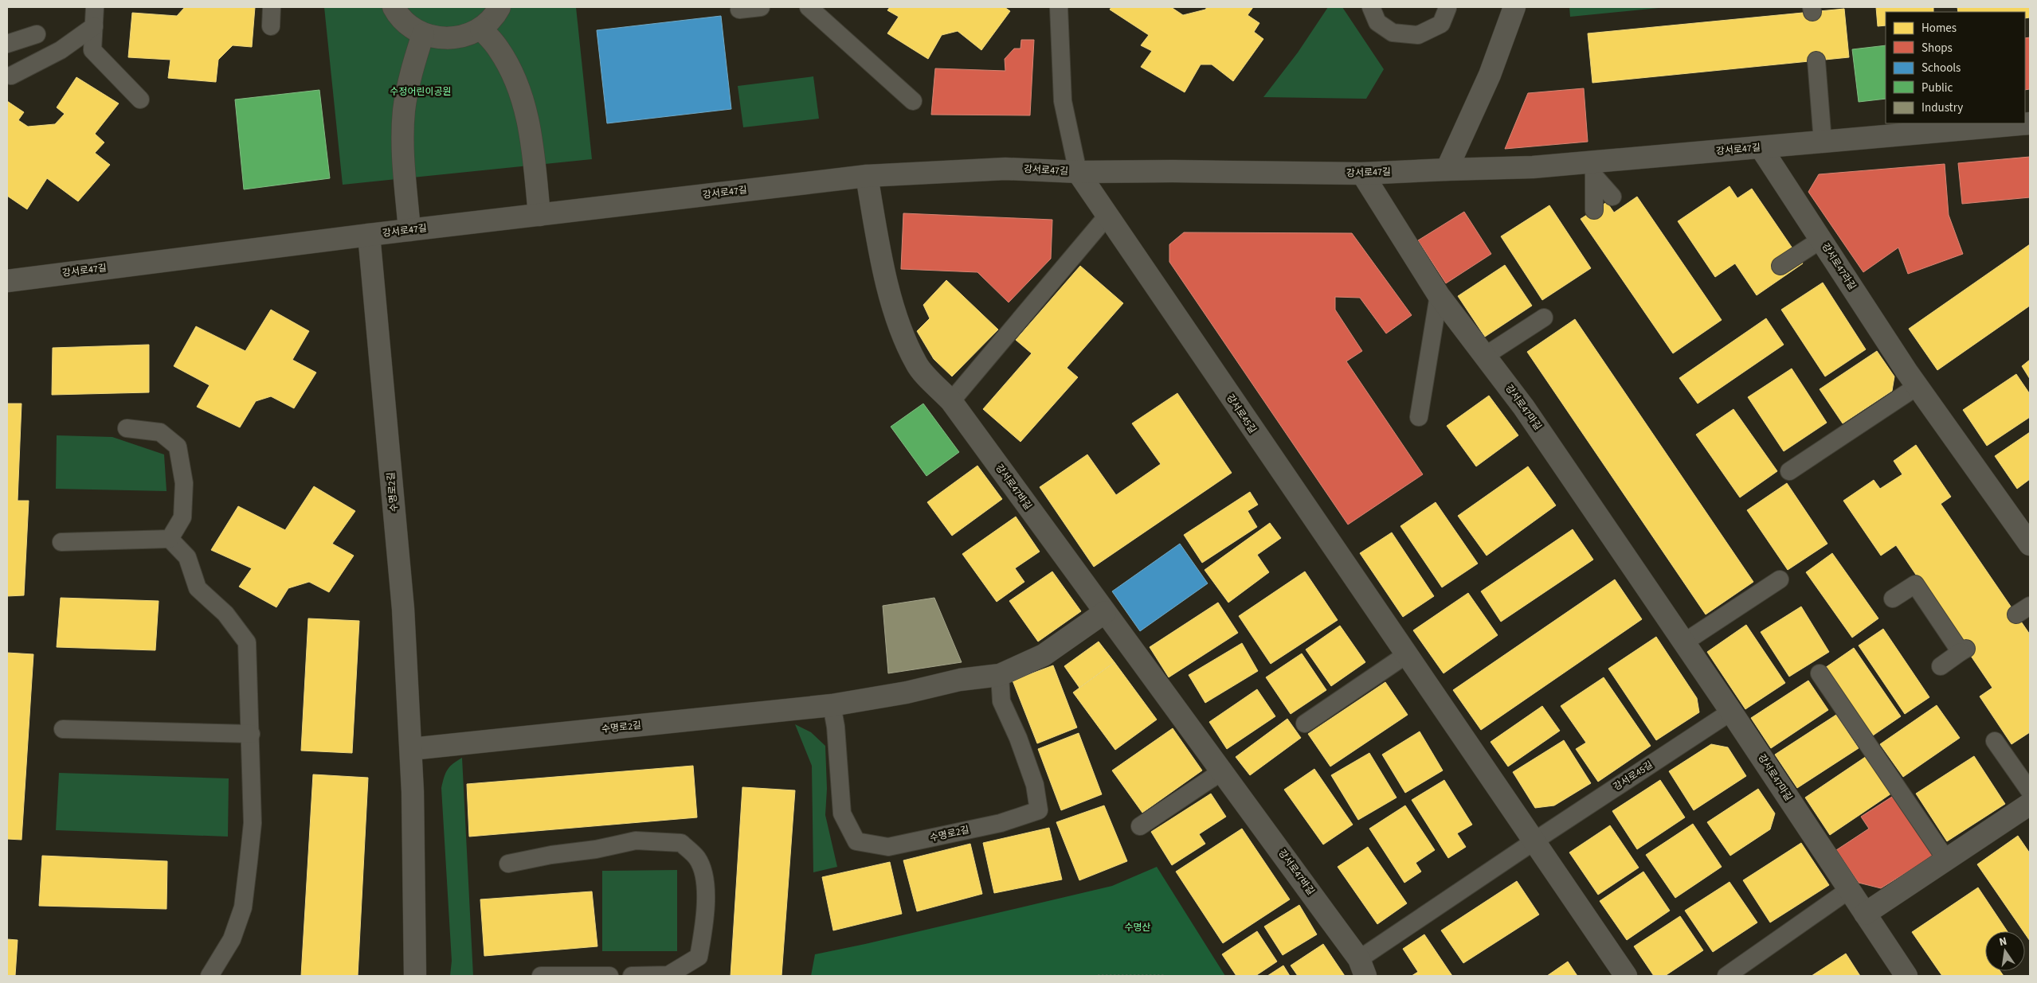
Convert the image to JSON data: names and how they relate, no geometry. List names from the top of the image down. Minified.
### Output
{"streets":{"street":["강서로47길","강서로47라길","강서로47마길","강서로45길","강서로47바길","수명로2길"]},"crossings":[["강서로47길","강서로47라길"],["강서로47길","강서로47마길"],["강서로47길","강서로45길"],["강서로47길","강서로47바길"],["강서로47길","수명로2길"],["강서로47마길","강서로45길"],["강서로45길","강서로47바길"],["강서로47바길","수명로2길"]],"parks":["수정어린이공원","수명산"],"legend":["Homes","Shops","Schools","Public","Industry"],"north":"top"}
